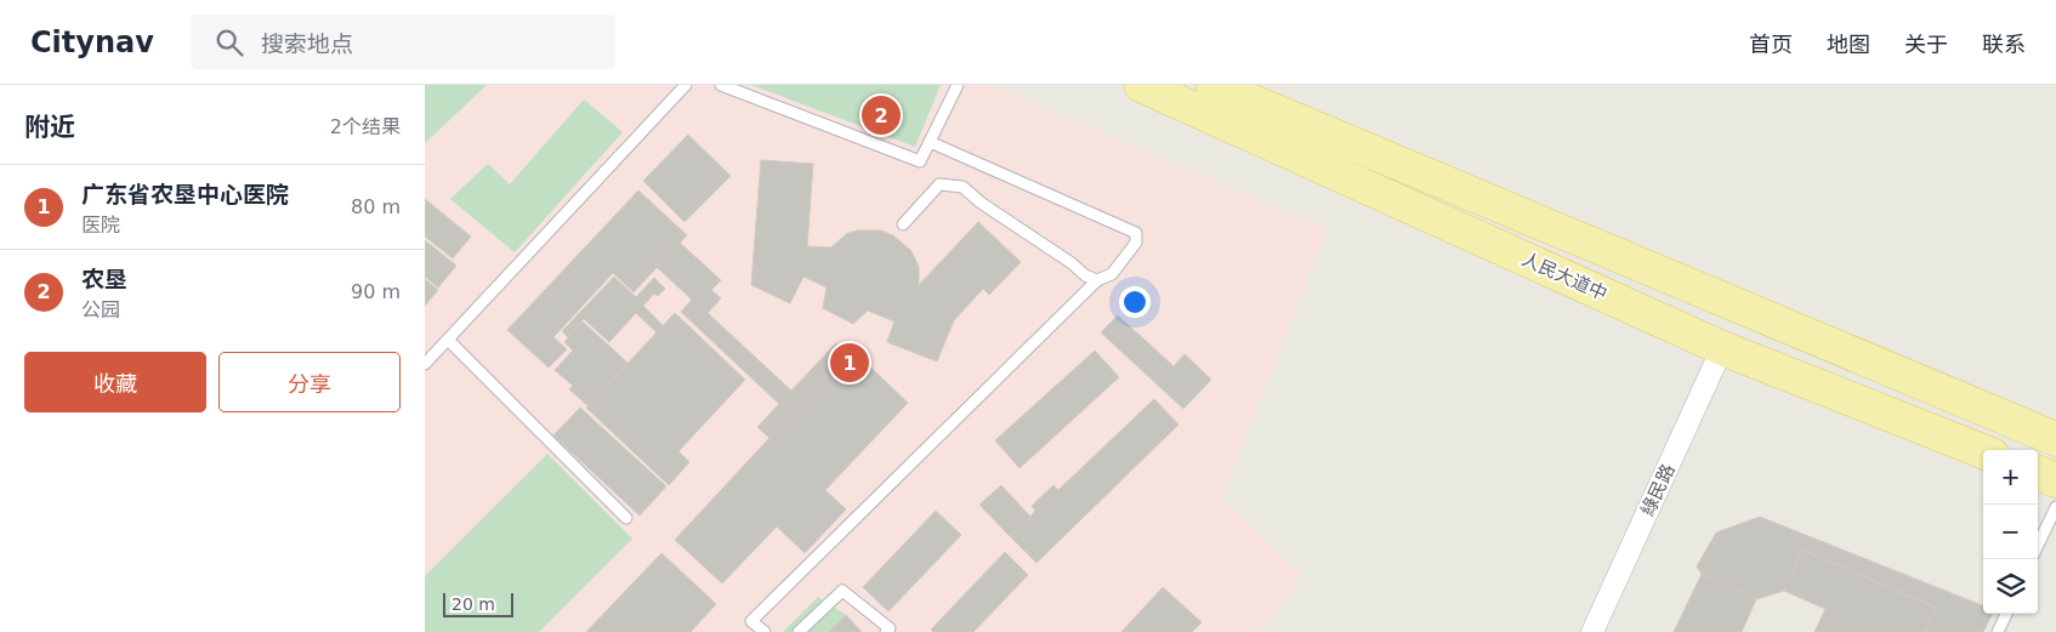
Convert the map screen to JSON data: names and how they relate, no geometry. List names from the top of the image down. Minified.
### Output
{"streets":{"main road":["人民大道中"],"street":["綠民路"]},"crossings":[["人民大道中","綠民路"]],"scale_bar":"20 m","page":{"header":"Citynav","search":"搜索地点","nav":["首页","地图","关于","联系"],"heading":["附近","2个结果"],"pins":["2","1"],"list":[{"mark":"1","name":"广东省农垦中心医院","note":"医院","value":"80 m"},{"mark":"2","name":"农垦","note":"公园","value":"90 m"}],"buttons":["收藏","分享"],"map_buttons":["+","−"],"scale":"20 m"}}
